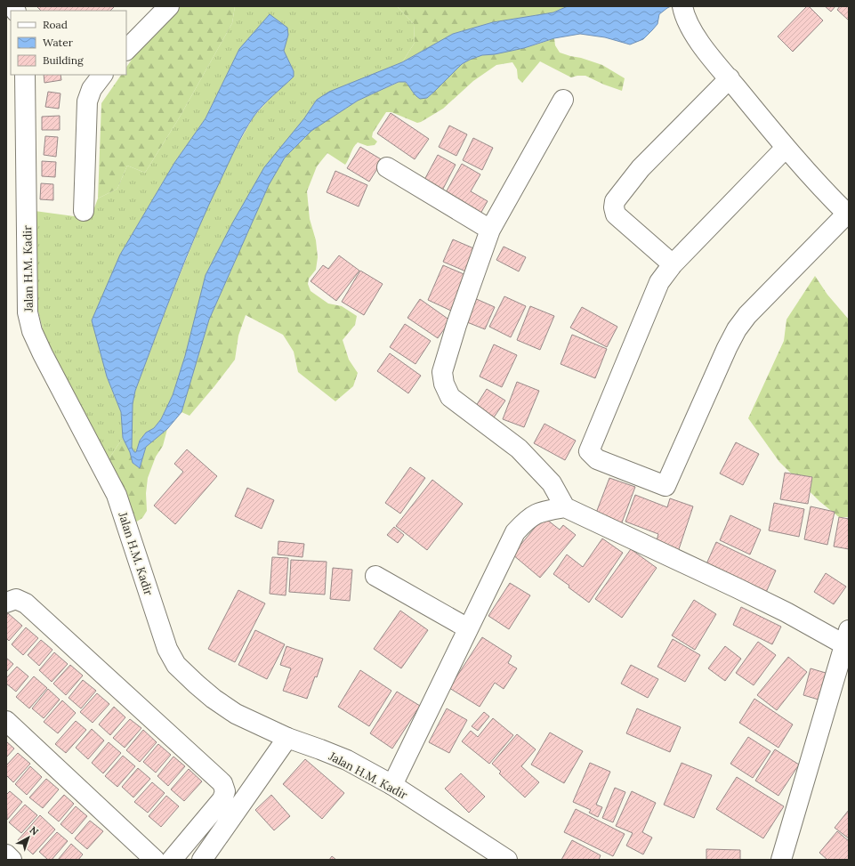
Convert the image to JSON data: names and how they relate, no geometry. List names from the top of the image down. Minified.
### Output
{"streets":{"street":["Jalan H.M. Kadir"]},"legend":["Road","Water","Building"],"north":"top right"}
